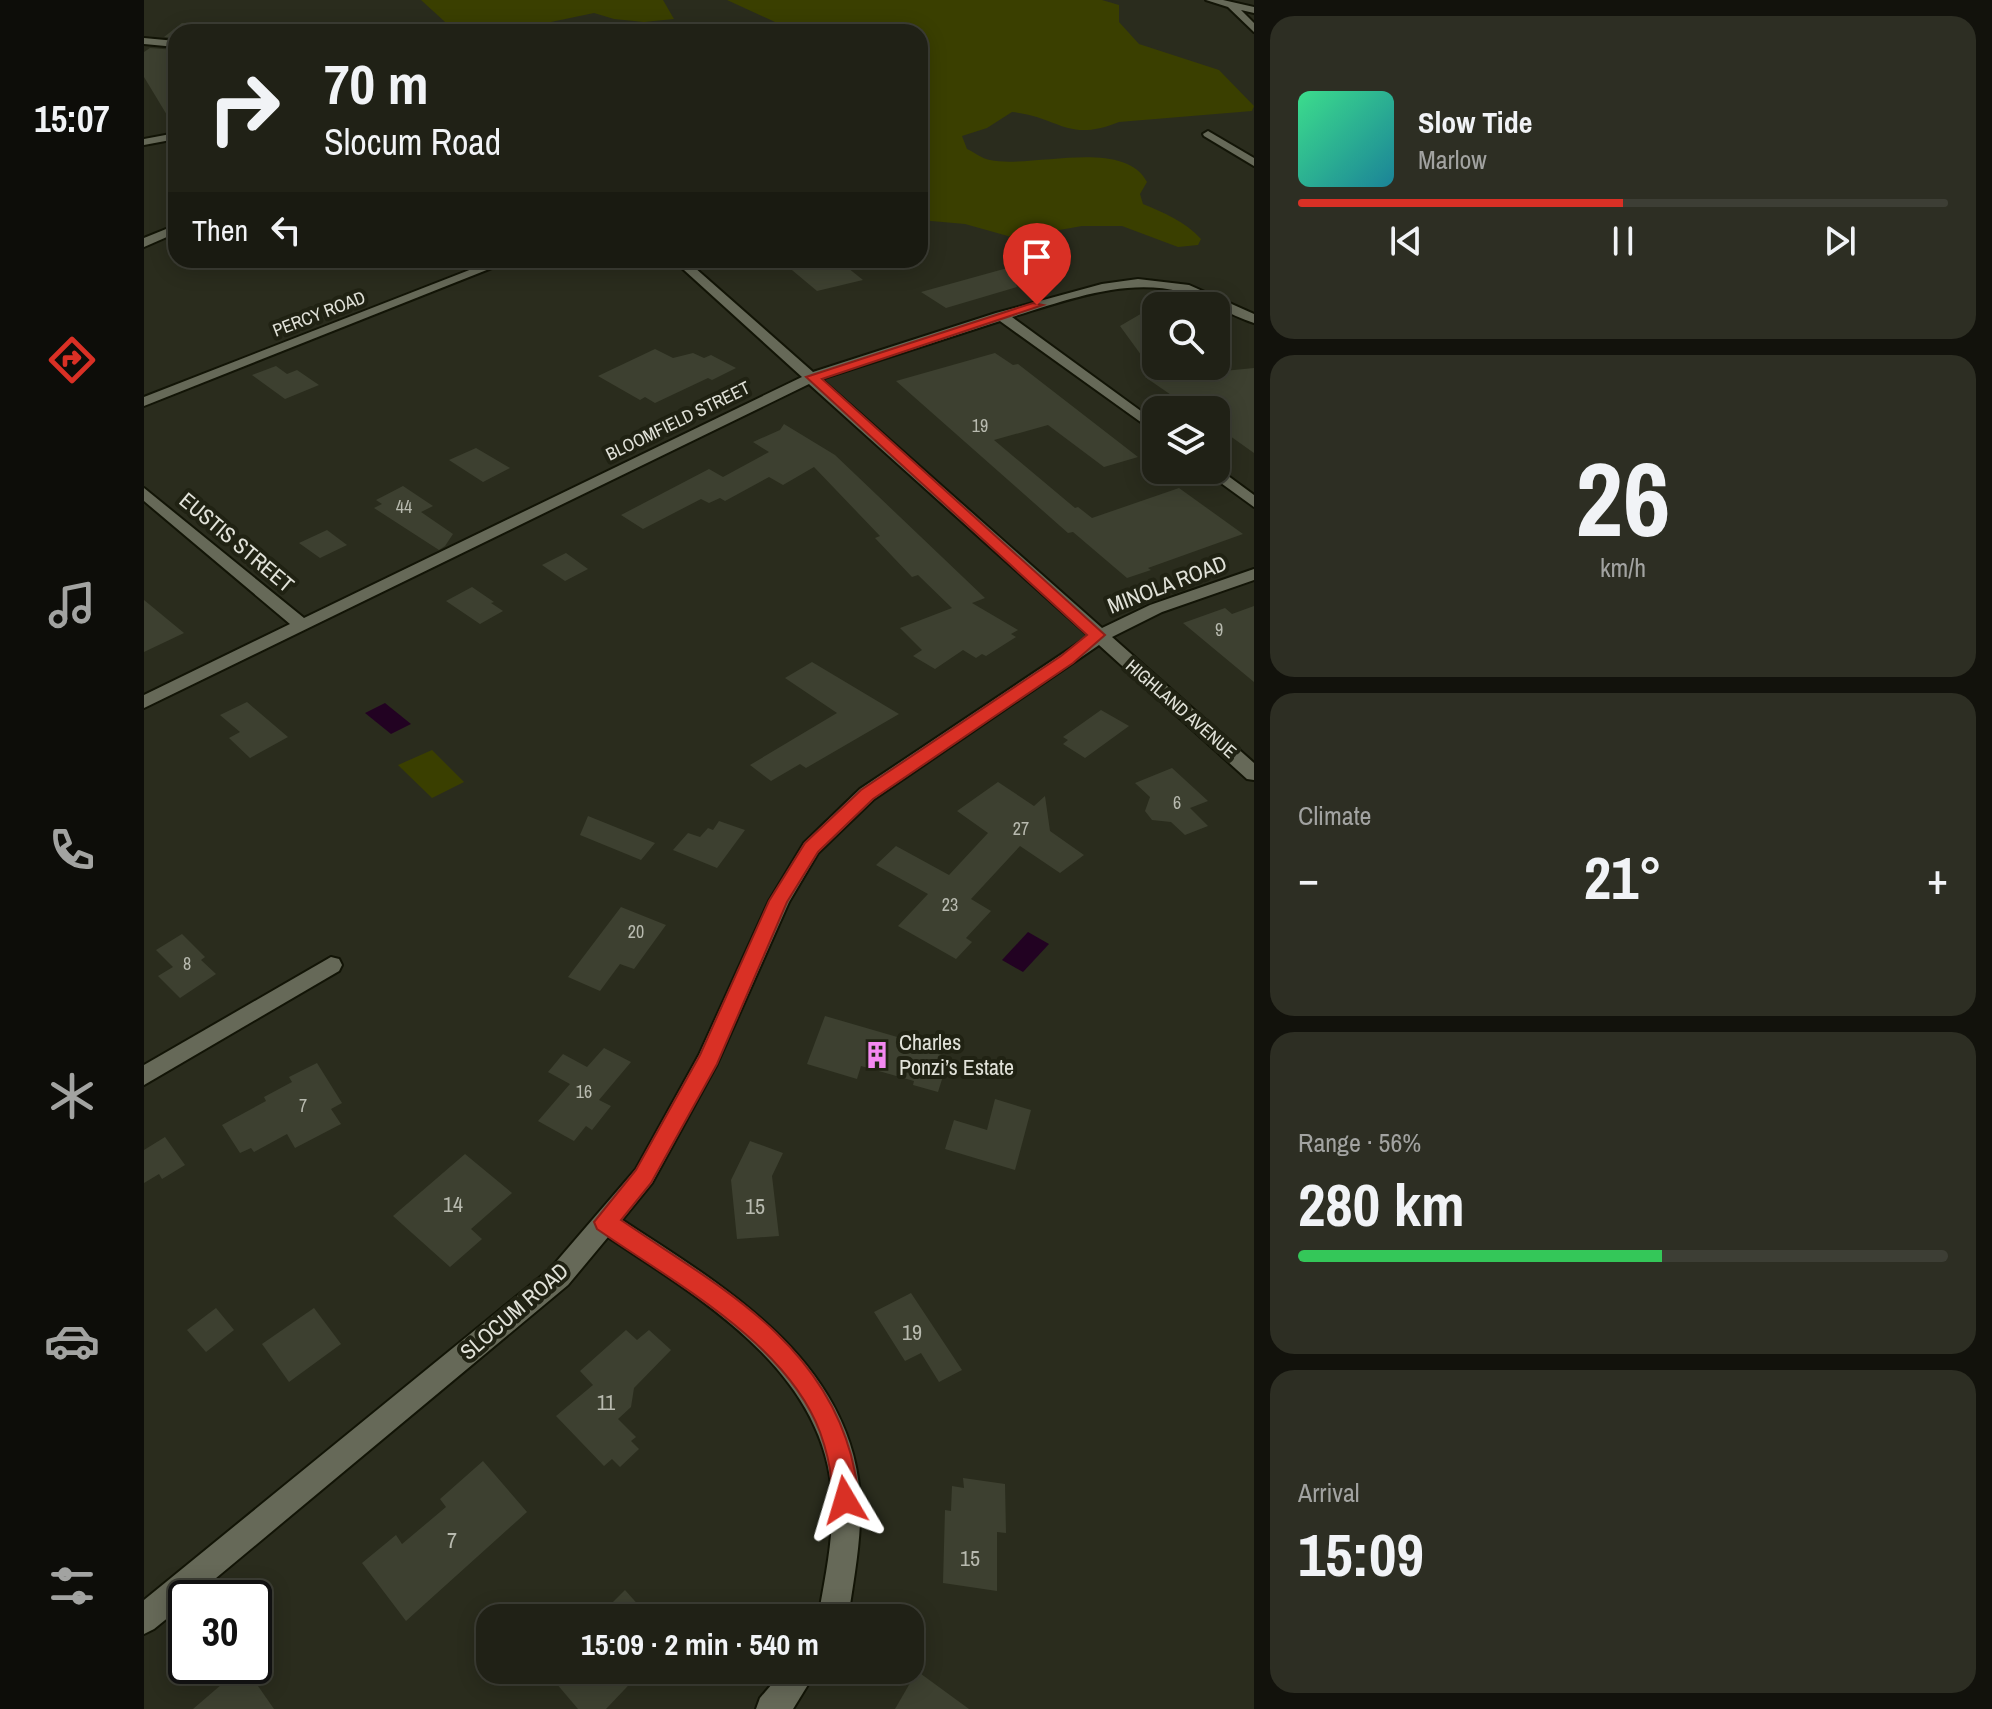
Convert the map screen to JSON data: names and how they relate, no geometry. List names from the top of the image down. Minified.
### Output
{"streets":{"street":["PERCY ROAD","BLOOMFIELD STREET","EUSTIS STREET","MINOLA ROAD","HIGHLAND AVENUE","SLOCUM ROAD"]},"crossings":[["BLOOMFIELD STREET","EUSTIS STREET"],["BLOOMFIELD STREET","HIGHLAND AVENUE"],["MINOLA ROAD","HIGHLAND AVENUE"],["MINOLA ROAD","SLOCUM ROAD"],["HIGHLAND AVENUE","SLOCUM ROAD"]],"places":{"building":["Charles Ponzi’s Estate"]},"house_numbers":["19","44","9","6","27","23","20","8","16","7","14","15","19","11","7","15"],"page":{"tabs":"15:07","turn":["70 m","Slocum Road"],"song":["Slow Tide","Marlow"],"then":"Then","tile":[["26","km/h"],"Climate",["Range · 56%","280 km"],["Arrival","15:09"]],"heat":["−","21°","+"],"limit":"30","trip":"15:09 · 2 min · 540 m"}}
